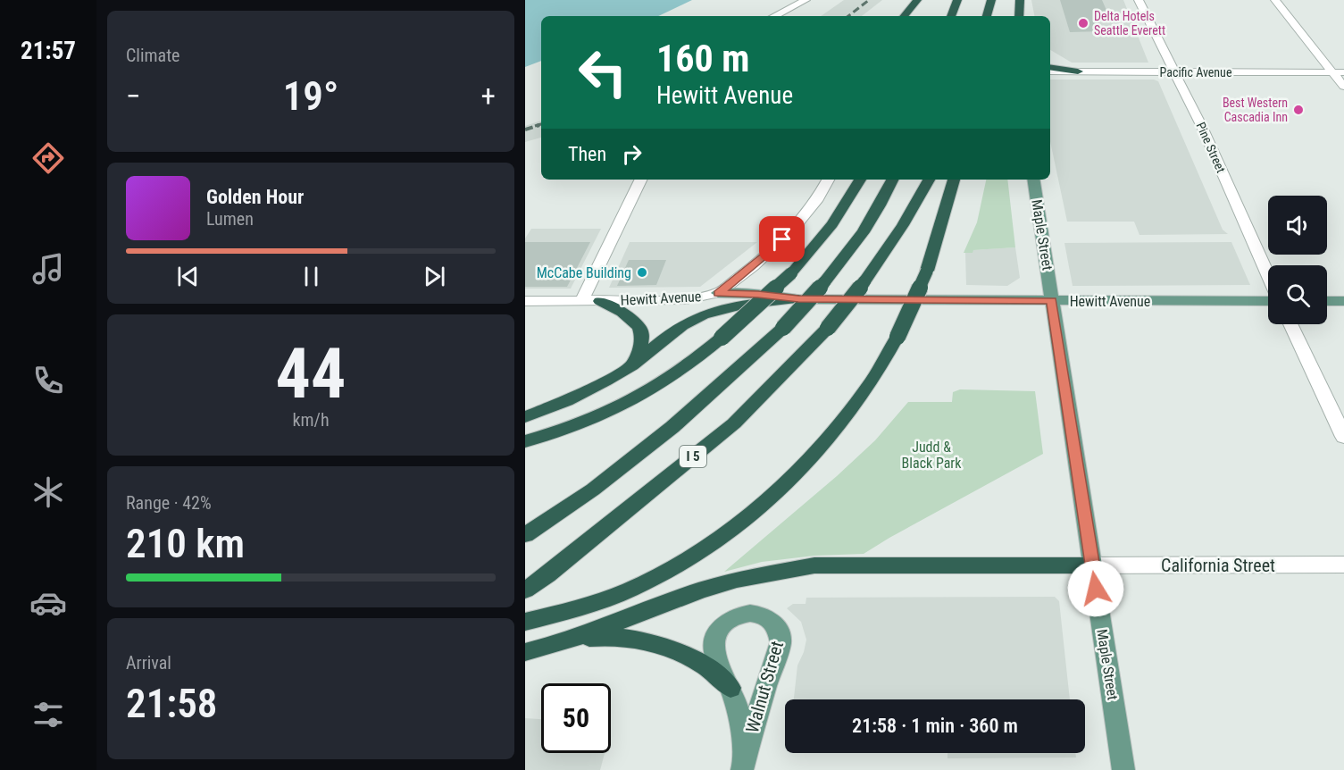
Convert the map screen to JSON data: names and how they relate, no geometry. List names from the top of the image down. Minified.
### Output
{"streets":{"highway":["I 5"],"main road":["Maple Street","Hewitt Avenue","Walnut Street"],"street":["Pacific Avenue","Pine Street","California Street"]},"crossings":[["Pacific Avenue","Pine Street"],["Maple Street","Hewitt Avenue"],["Maple Street","California Street"]],"parks":["Judd & Black Park"],"places":["Delta Hotels Seattle Everett","Best Western Cascadia Inn","McCabe Building"],"page":{"tabs":"21:57","tile":["Climate",["44","km/h"],["Range · 42%","210 km"],["Arrival","21:58"]],"turn":["160 m","Hewitt Avenue"],"heat":["−","19°","+"],"then":"Then","song":["Golden Hour","Lumen"],"limit":"50","trip":"21:58 · 1 min · 360 m"}}
